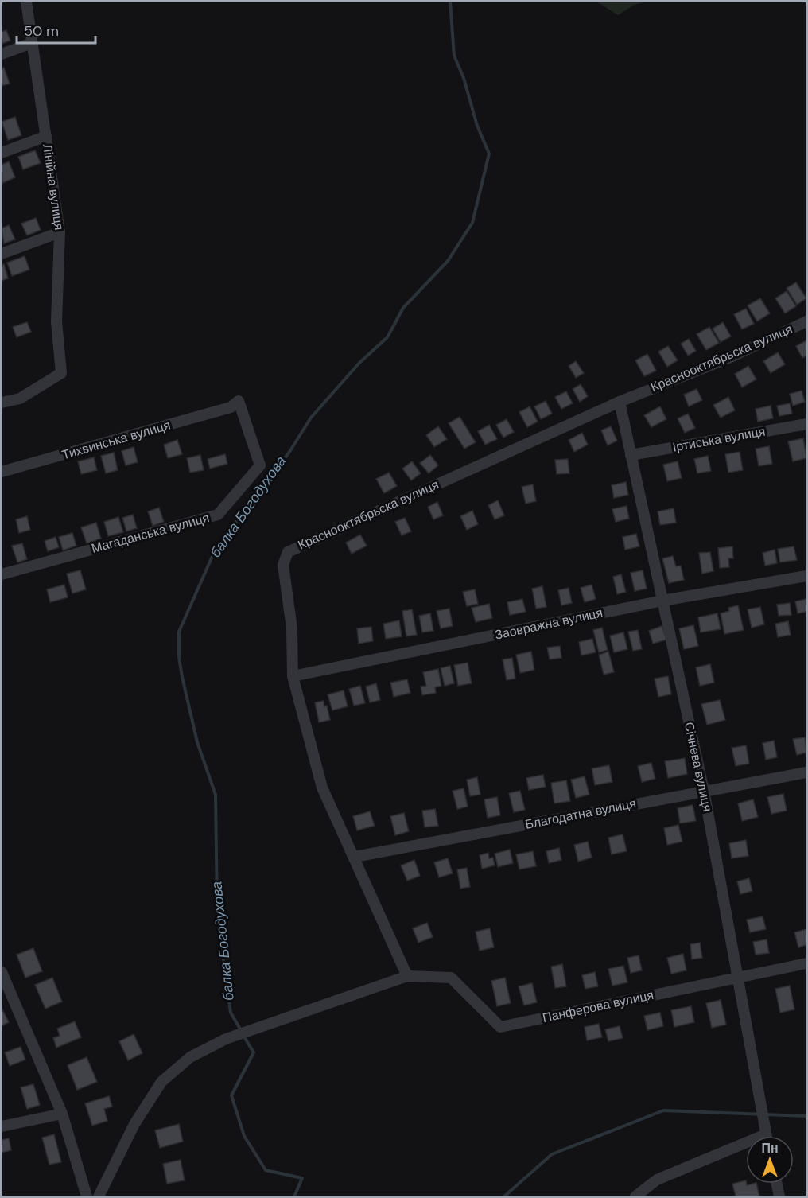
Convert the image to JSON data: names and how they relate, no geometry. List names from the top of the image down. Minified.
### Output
{"streets":{"street":["Лінійна вулиця","Краснооктябрьска вулиця","Іртиська вулиця","Тихвинська вулиця","Магаданська вулиця","Заовражна вулиця","Січнева вулиця","Благодатна вулиця","Панферова вулиця"]},"crossings":[["Краснооктябрьска вулиця","Заовражна вулиця"],["Краснооктябрьска вулиця","Січнева вулиця"],["Краснооктябрьска вулиця","Благодатна вулиця"],["Краснооктябрьска вулиця","Панферова вулиця"],["Іртиська вулиця","Січнева вулиця"],["Тихвинська вулиця","Магаданська вулиця"],["Заовражна вулиця","Січнева вулиця"],["Січнева вулиця","Благодатна вулиця"],["Січнева вулиця","Панферова вулиця"]],"water":["балка Богодухова"],"scale_bar":"50 m","north":"top"}
